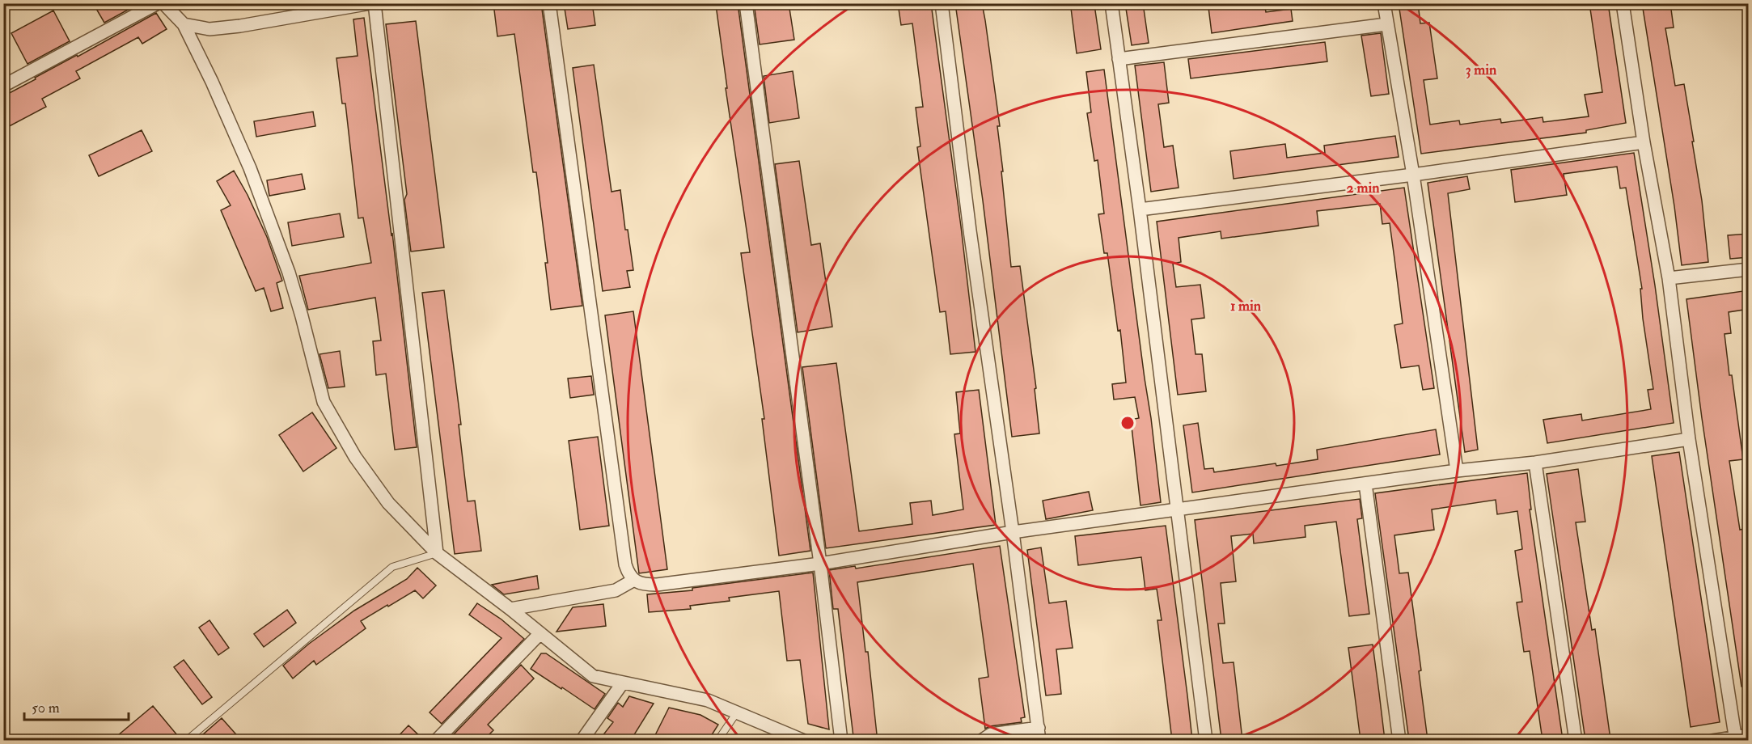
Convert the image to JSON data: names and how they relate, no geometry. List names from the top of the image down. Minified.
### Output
{"scale_bar":"50 m","rings":["3 min","2 min","1 min"]}
